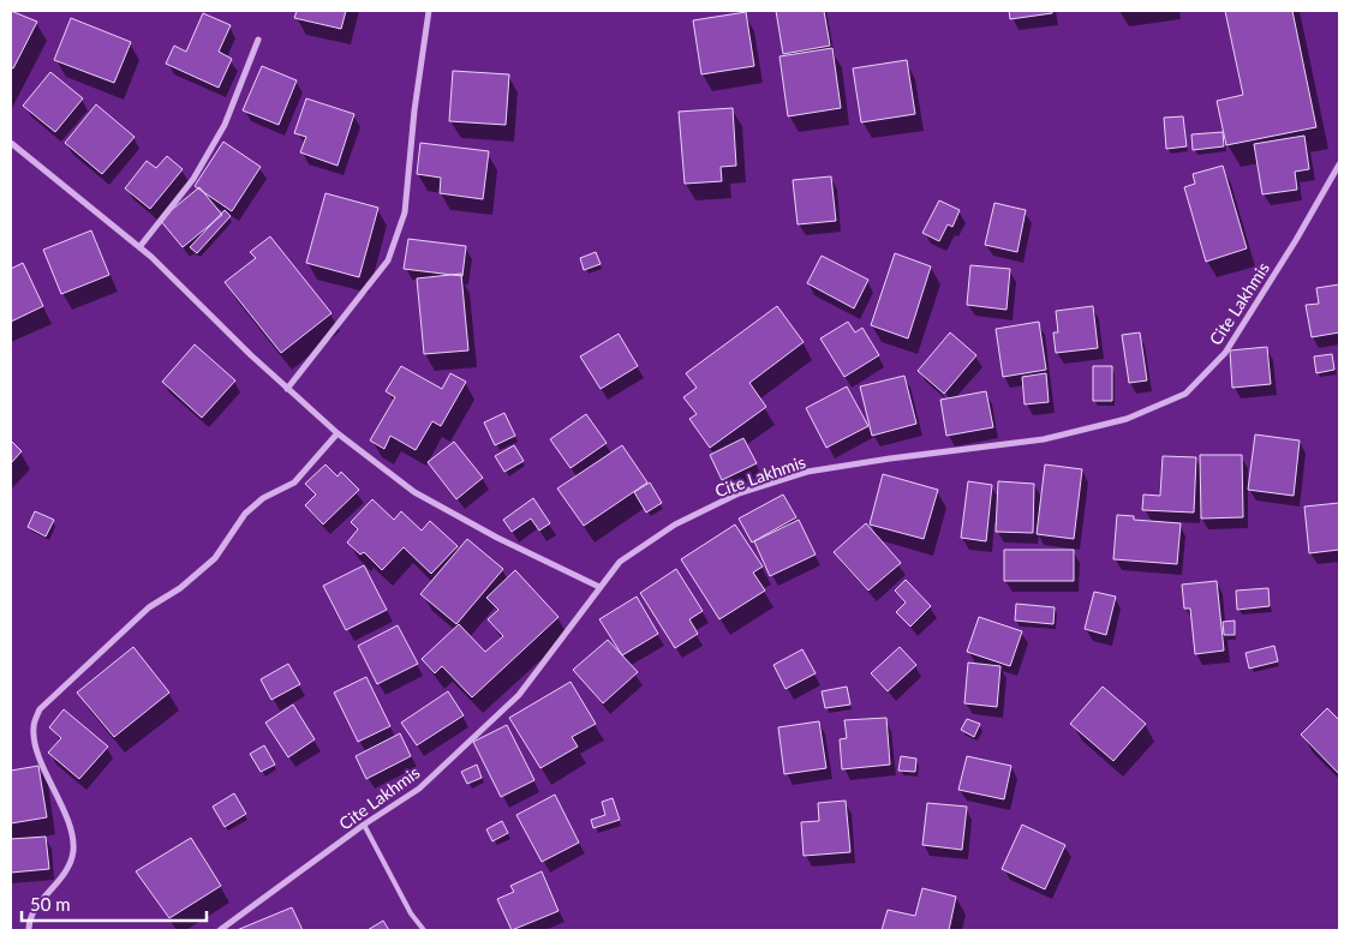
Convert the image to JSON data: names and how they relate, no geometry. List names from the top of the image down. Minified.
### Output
{"streets":{"street":["Cite Lakhmis"]},"scale_bar":"50 m"}
